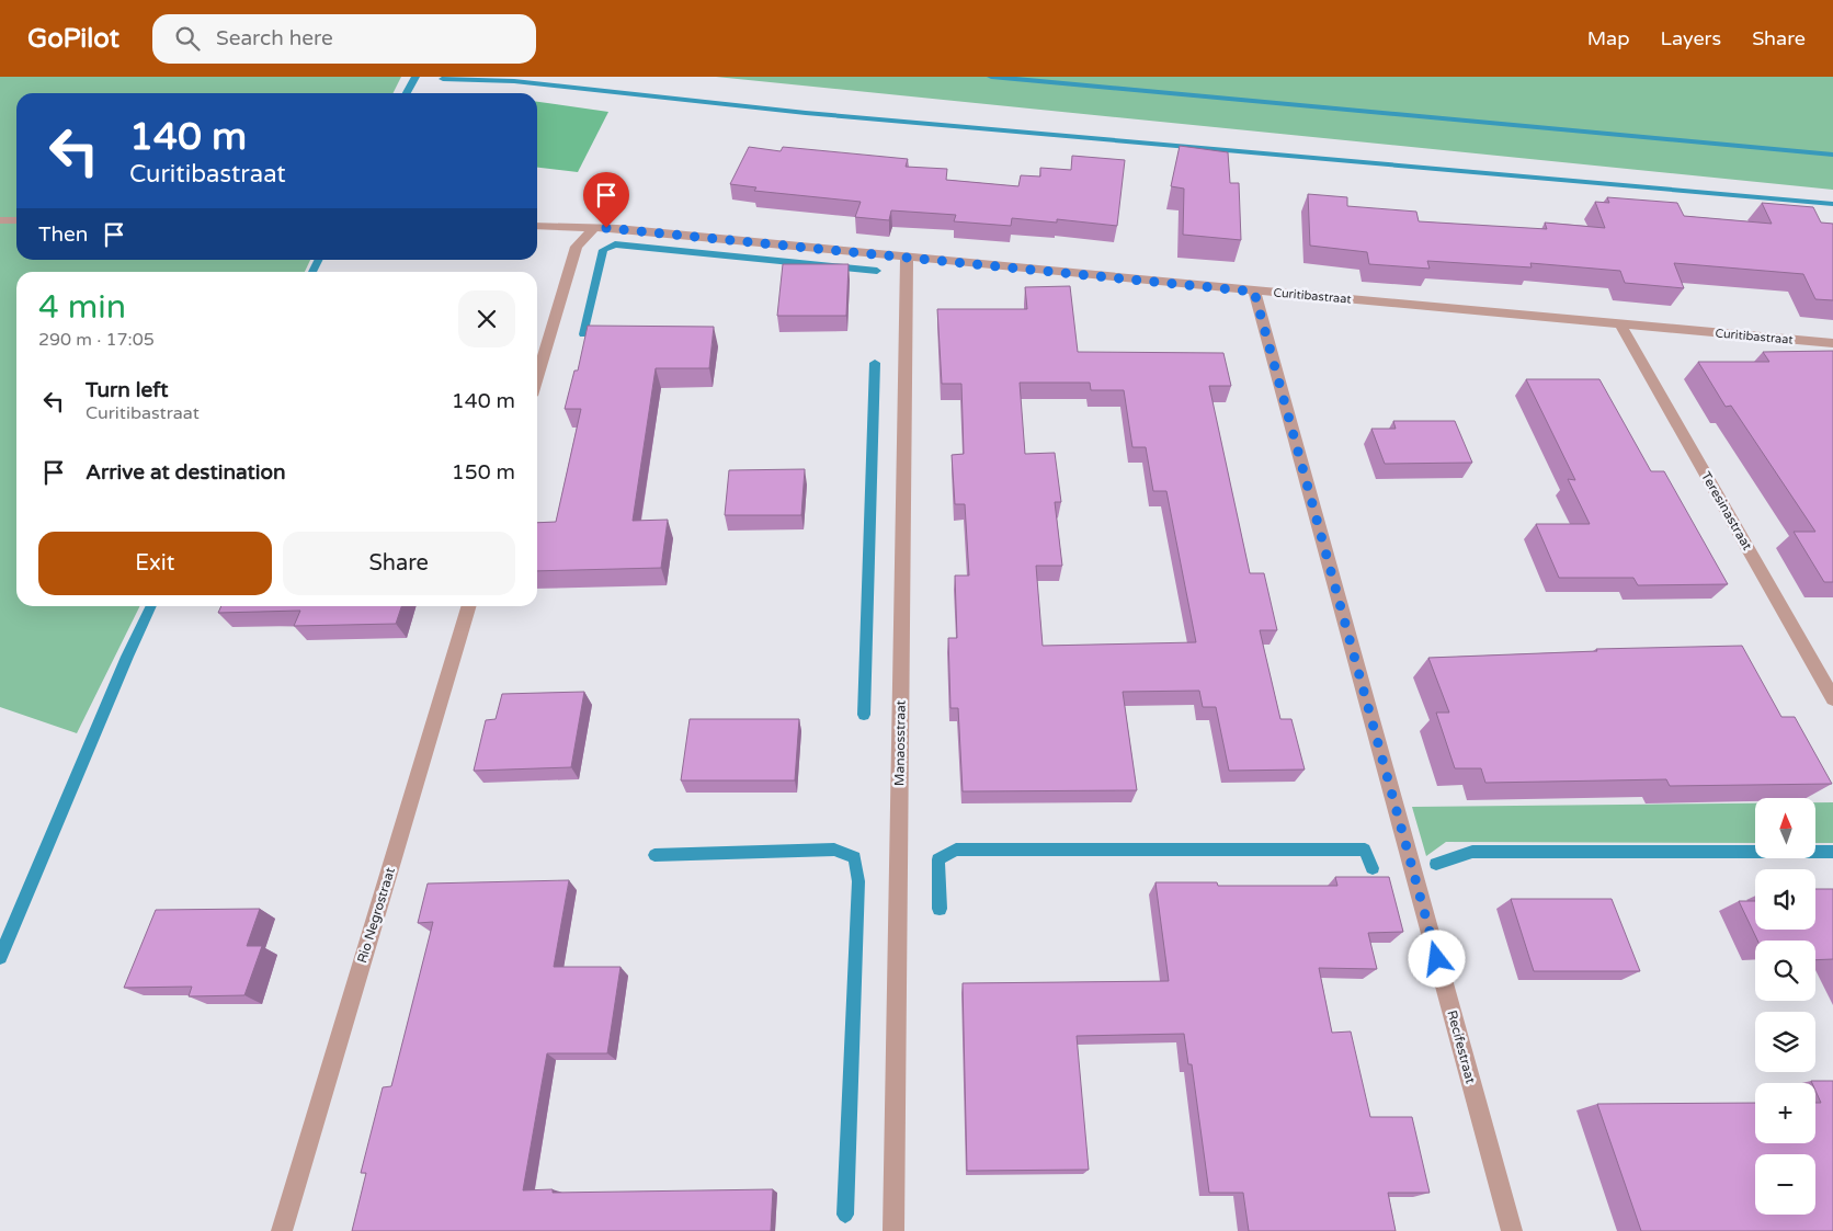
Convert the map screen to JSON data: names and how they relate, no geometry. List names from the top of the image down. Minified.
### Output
{"streets":{"street":["Curitibastraat","Teresinastraat","Manaosstraat","Rio Negrostraat","Recifestraat"]},"crossings":[["Curitibastraat","Teresinastraat"],["Curitibastraat","Manaosstraat"],["Curitibastraat","Recifestraat"]],"north":"top","page":{"header":"GoPilot","search":"Search here","nav":["Map","Layers","Share"],"turn":["140 m","Curitibastraat"],"then":"Then","heading":["4 min","290 m · 17:05"],"list":[{"name":"Turn left","note":"Curitibastraat","value":"140 m"},{"name":"Arrive at destination","value":"150 m"}],"buttons":["Exit","Share"],"map_buttons":["+","−"]}}
